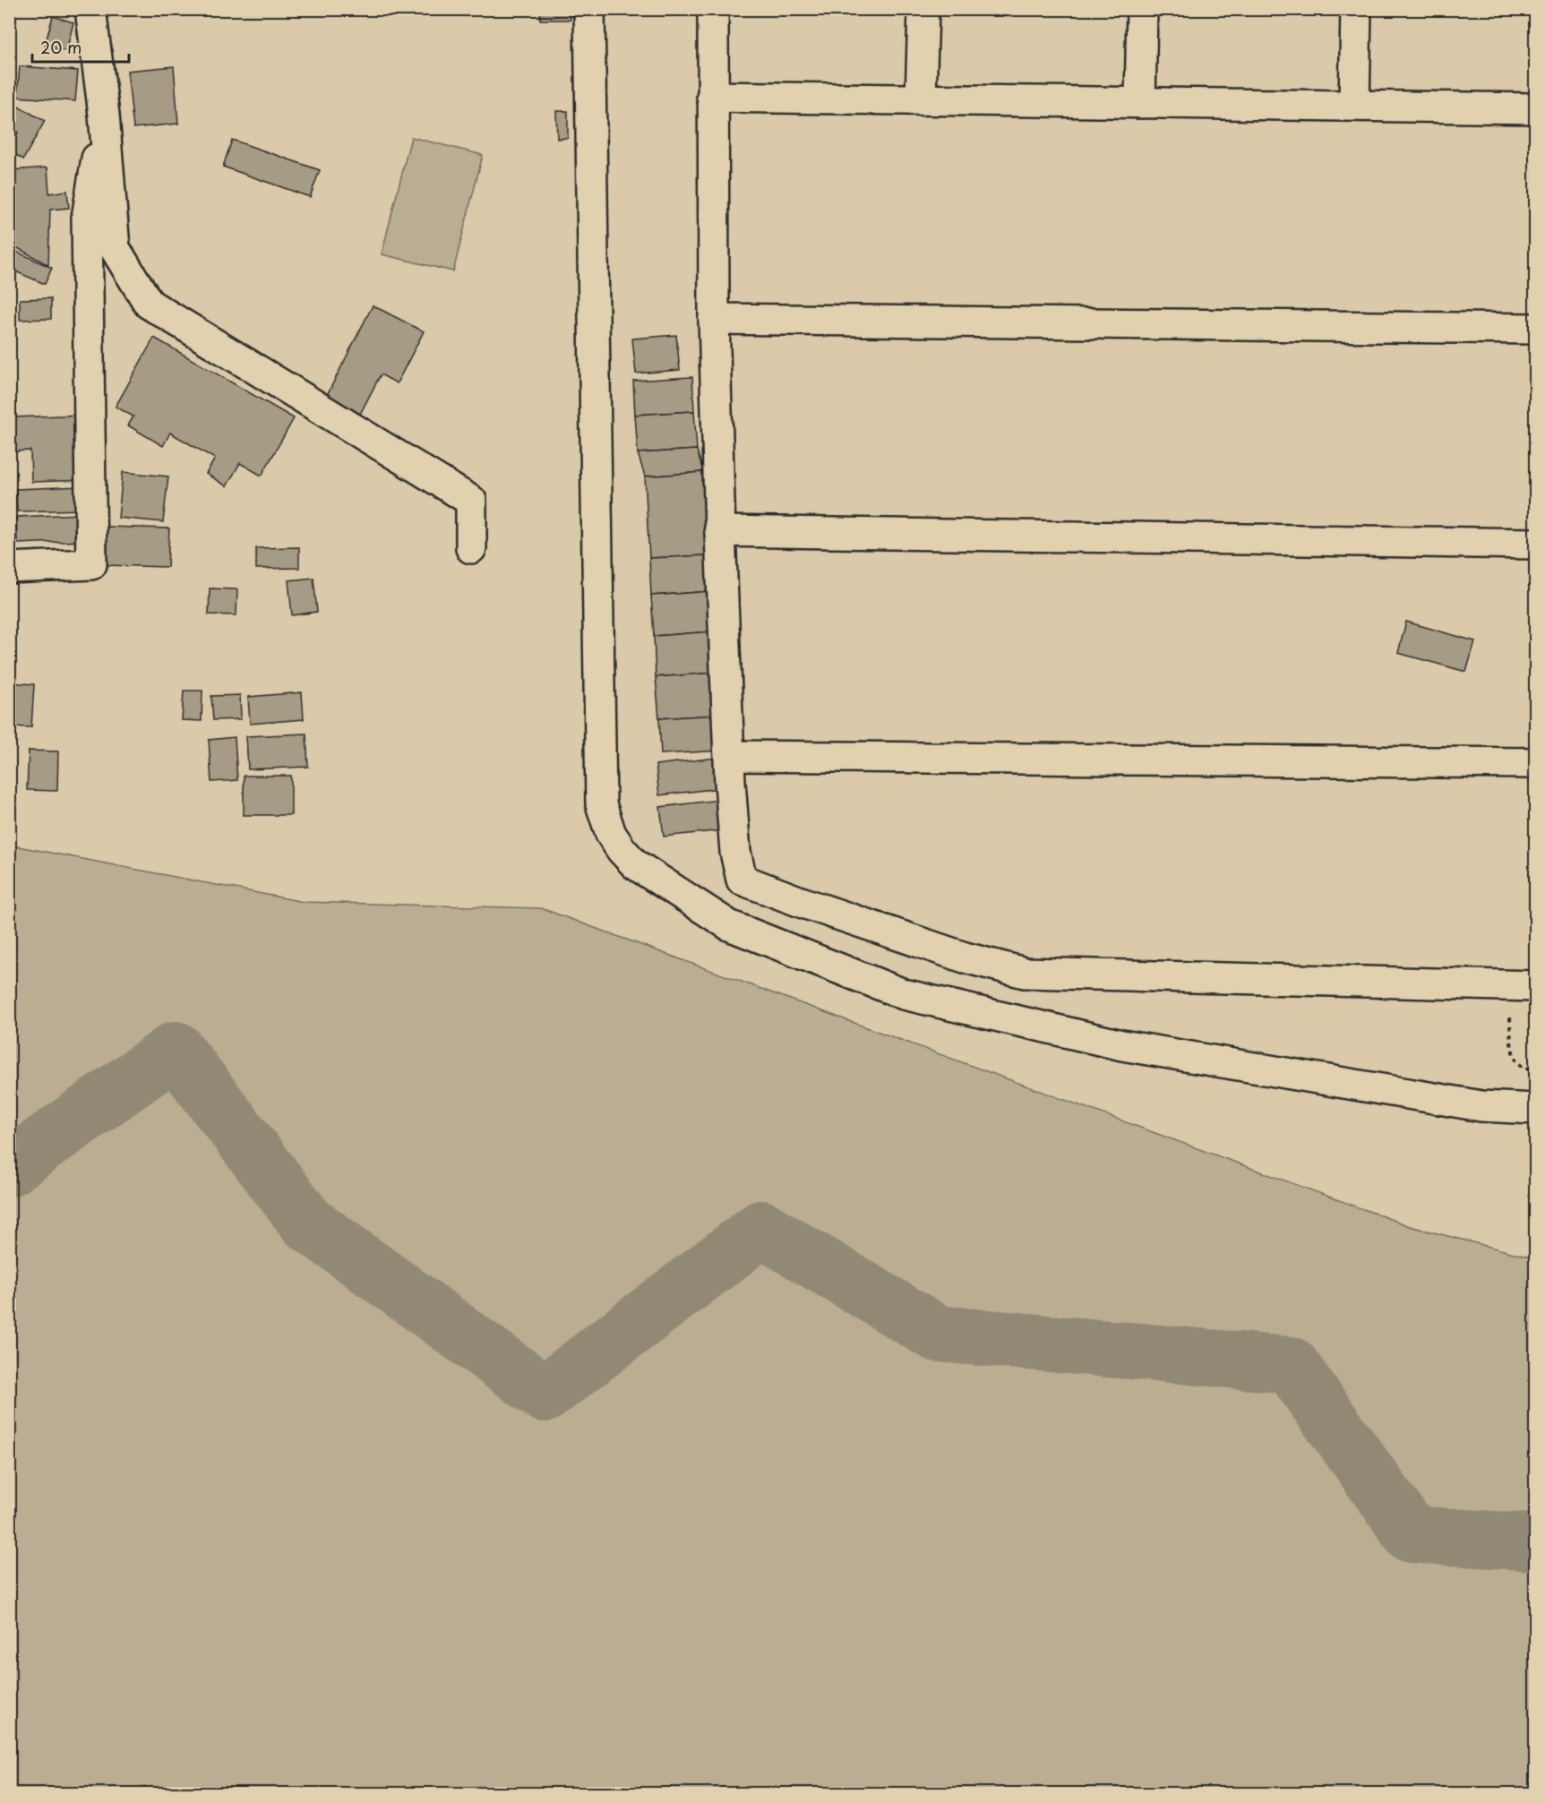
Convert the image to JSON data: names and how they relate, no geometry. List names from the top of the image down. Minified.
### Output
{"scale_bar":"20 m"}
